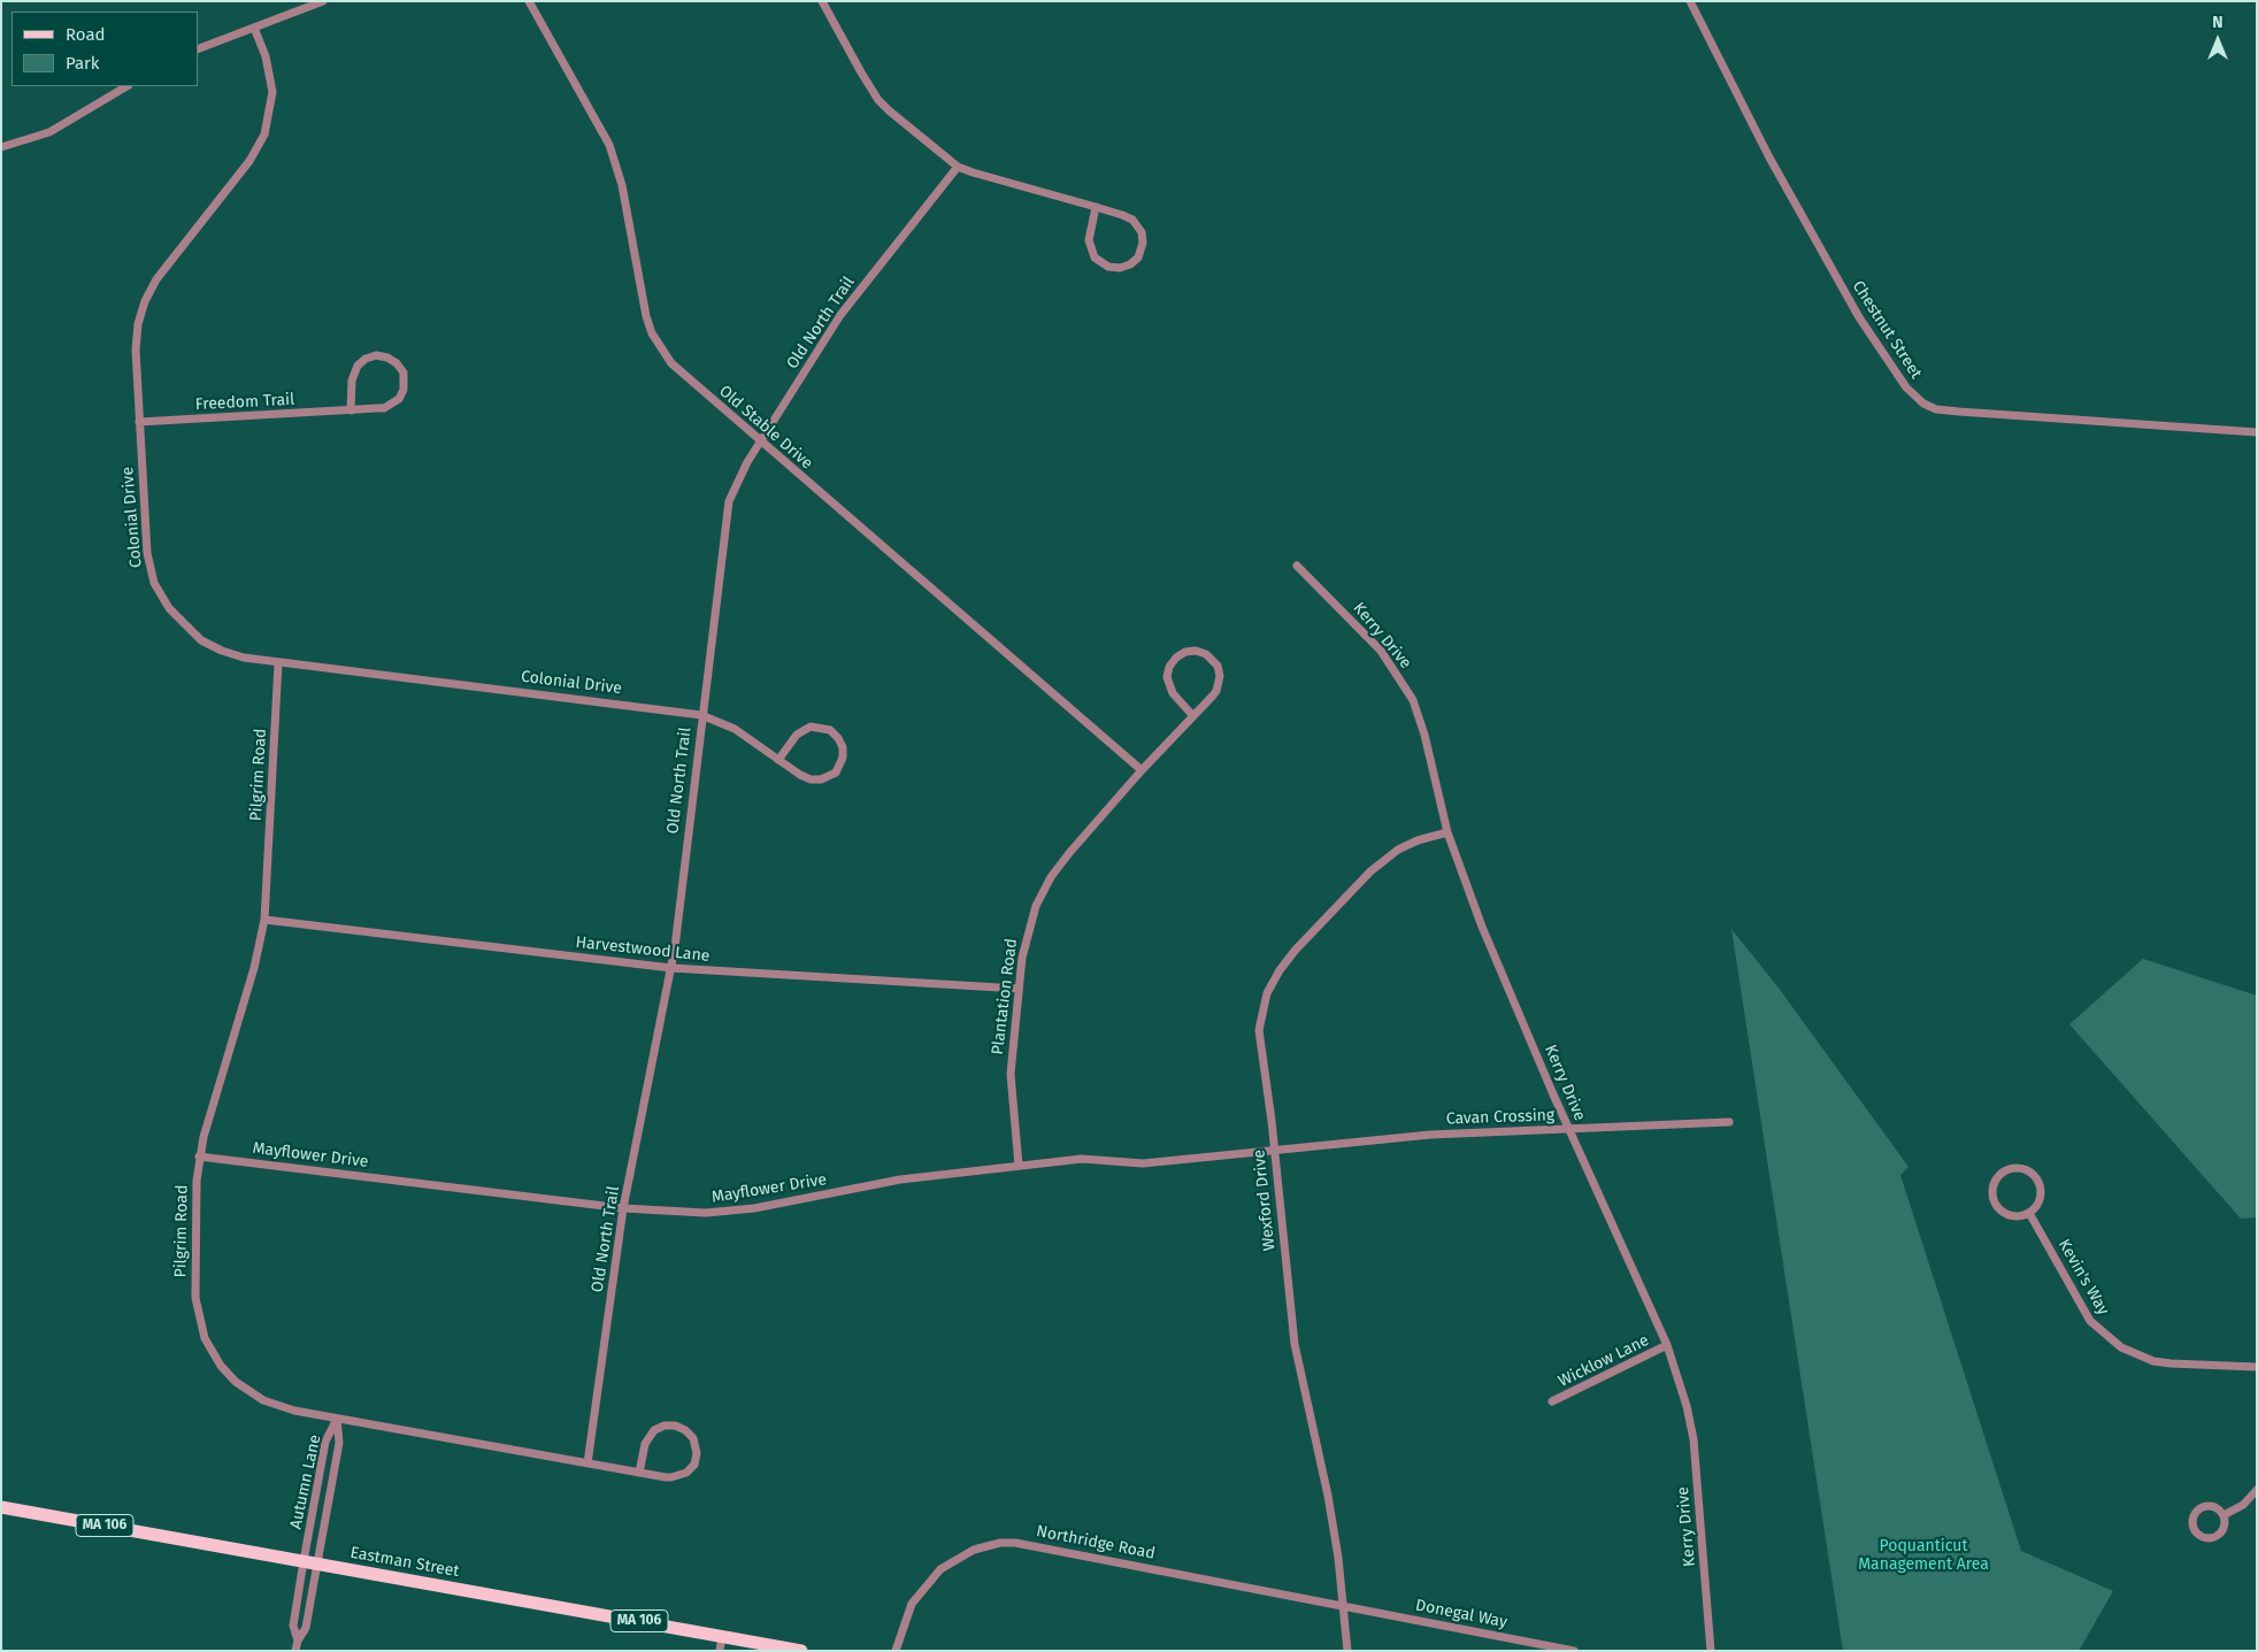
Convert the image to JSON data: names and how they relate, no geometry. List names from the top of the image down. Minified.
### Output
{"streets":{"main road":["MA 106","Eastman Street"],"street":["Old North Trail","Chestnut Street","Freedom Trail","Old Stable Drive","Colonial Drive","Kerry Drive","Pilgrim Road","Harvestwood Lane","Plantation Road","Cavan Crossing","Mayflower Drive","Wexford Drive","Kevin's Way","Wicklow Lane","Autumn Lane","Northridge Road","Donegal Way"]},"crossings":[["Old North Trail","Old Stable Drive"],["Old North Trail","Colonial Drive"],["Old North Trail","Pilgrim Road"],["Old North Trail","Harvestwood Lane"],["Old North Trail","Mayflower Drive"],["Freedom Trail","Colonial Drive"],["Old Stable Drive","Plantation Road"],["Colonial Drive","Pilgrim Road"],["Kerry Drive","Cavan Crossing"],["Kerry Drive","Wexford Drive"],["Kerry Drive","Wicklow Lane"],["Pilgrim Road","Harvestwood Lane"],["Pilgrim Road","Mayflower Drive"],["Pilgrim Road","Autumn Lane"],["Harvestwood Lane","Plantation Road"],["Plantation Road","Mayflower Drive"],["Cavan Crossing","Mayflower Drive"],["Cavan Crossing","Wexford Drive"],["Mayflower Drive","Wexford Drive"],["Wexford Drive","Northridge Road"],["Wexford Drive","Donegal Way"],["Autumn Lane","Eastman Street"],["Northridge Road","Donegal Way"]],"parks":["Poquanticut Management Area"],"legend":["Road","Park"],"north":"top"}
